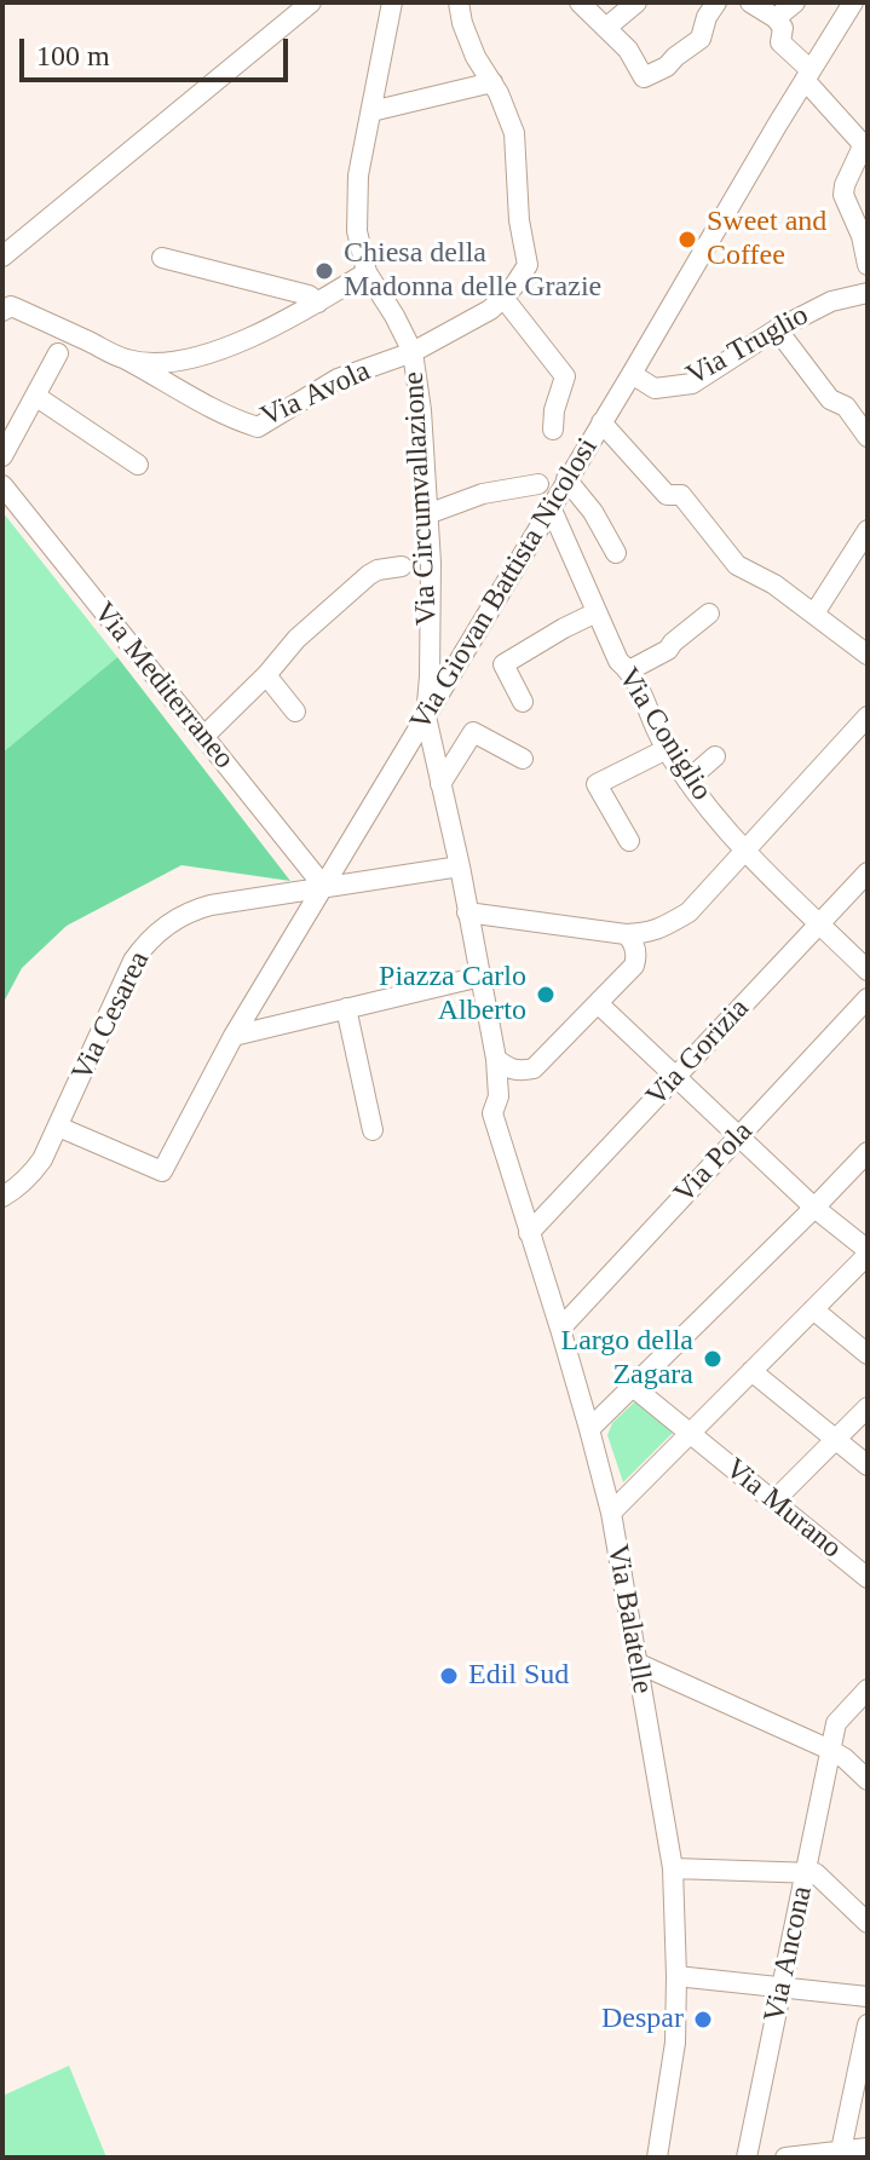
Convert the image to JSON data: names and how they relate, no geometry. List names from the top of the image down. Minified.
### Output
{"streets":{"street":["Via Truglio","Via Avola","Via Circumvallazione","Via Giovan Battista Nicolosi","Via Mediterraneo","Via Coniglio","Via Cesarea","Via Gorizia","Via Pola","Via Murano","Via Balatelle","Via Ancona"]},"crossings":[["Via Truglio","Via Giovan Battista Nicolosi"],["Via Avola","Via Circumvallazione"],["Via Circumvallazione","Via Giovan Battista Nicolosi"],["Via Circumvallazione","Via Cesarea"],["Via Circumvallazione","Via Balatelle"],["Via Giovan Battista Nicolosi","Via Mediterraneo"],["Via Giovan Battista Nicolosi","Via Coniglio"],["Via Giovan Battista Nicolosi","Via Cesarea"],["Via Mediterraneo","Via Cesarea"],["Via Coniglio","Via Gorizia"],["Via Gorizia","Via Balatelle"],["Via Pola","Via Balatelle"]],"places":["Sweet and Coffee","Chiesa della Madonna delle Grazie","Piazza Carlo Alberto","Largo della Zagara","Edil Sud","Despar"],"scale_bar":"100 m"}
